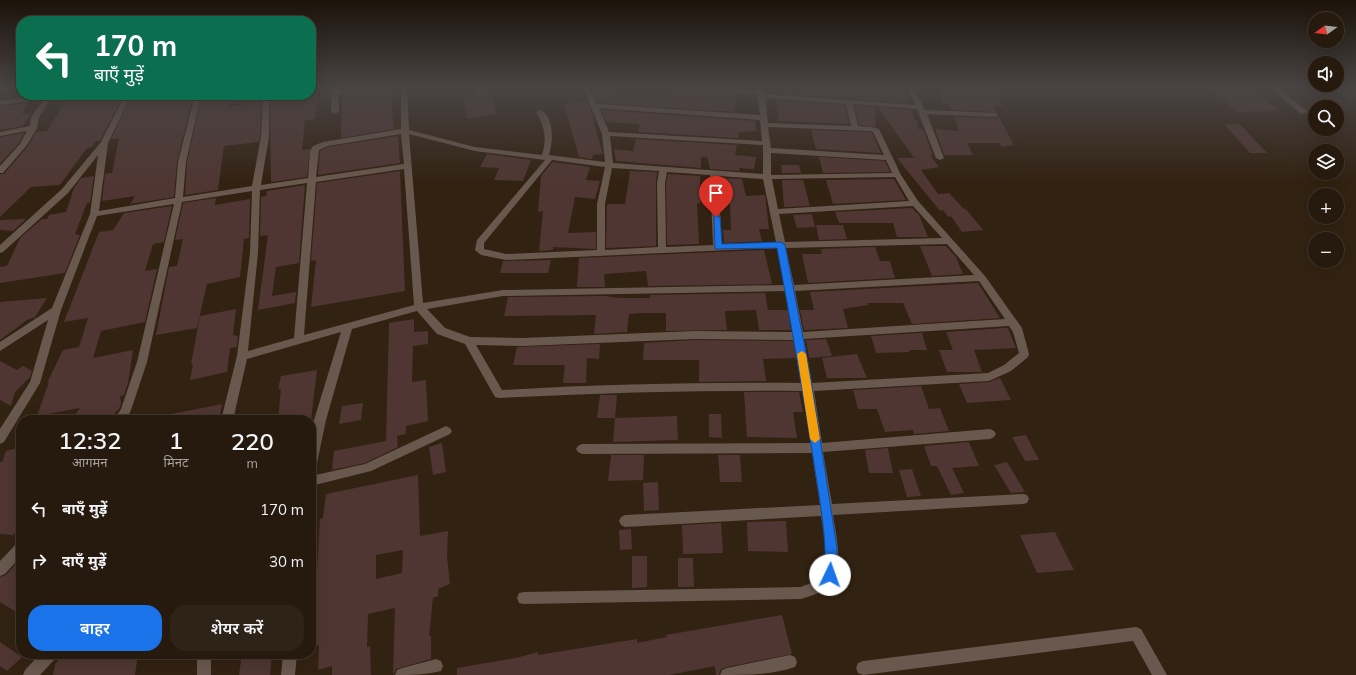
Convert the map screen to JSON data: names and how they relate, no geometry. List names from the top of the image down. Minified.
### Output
{"north":"left","page":{"map_buttons":["+","−"],"turn":["170 m","बाएँ मुड़ें"],"eta":["12:32","आगमन","1","मिनट","220","m"],"list":[{"name":"बाएँ मुड़ें","value":"170 m"},{"name":"दाएँ मुड़ें","value":"30 m"}],"buttons":["बाहर","शेयर करें"]}}
